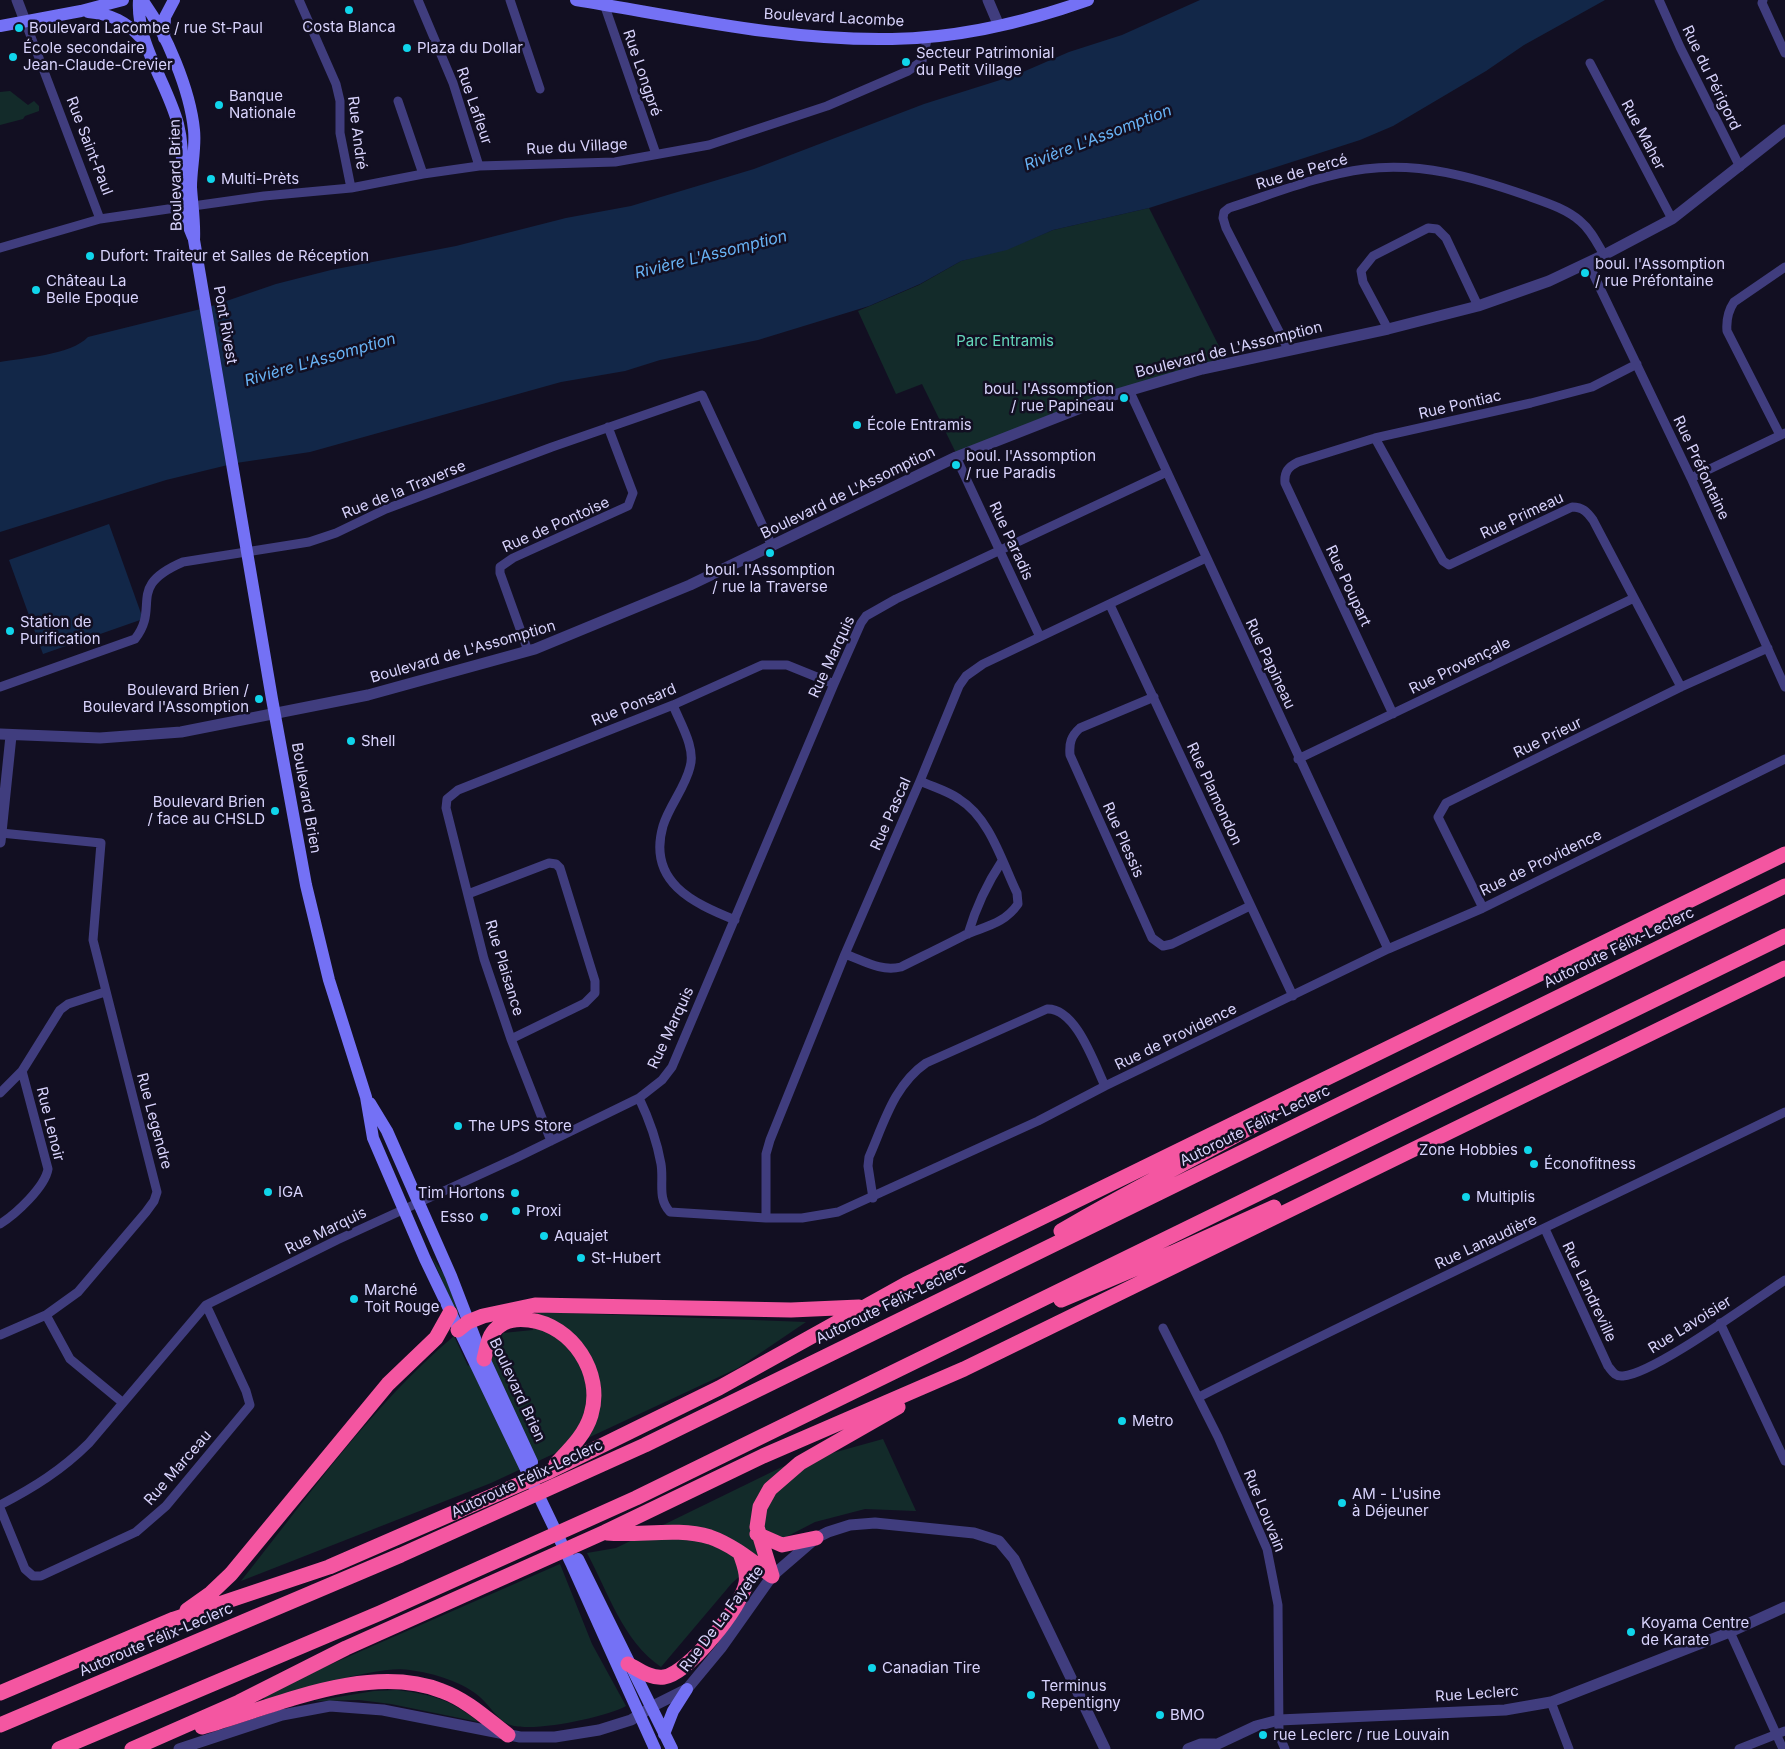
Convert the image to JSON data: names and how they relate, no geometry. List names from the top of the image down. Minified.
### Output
{"streets":{"highway":["Autoroute Félix-Leclerc"],"main road":["Boulevard Lacombe","Boulevard Brien","Pont Rivest"],"street":["Rue Longpré","Rue du Périgord","Rue Lafleur","Rue André","Rue Maher","Rue Saint-Paul","Rue du Village","Rue de Percé","Boulevard de L'Assomption","Rue Pontiac","Rue Préfontaine","Rue de la Traverse","Rue Primeau","Rue de Pontoise","Rue Paradis","Rue Poupart","Rue Marquis","Rue Papineau","Rue Provençale","Rue Ponsard","Rue Prieur","Rue Plamondon","Rue Pascal","Rue Plessis","Rue de Providence","Rue Plaisance","Rue Legendre","Rue Lenoir","Rue Lanaudière","Rue Landreville","Rue Lavoisier","Rue Marceau","Rue Louvain","Rue De La Fayette","Rue Leclerc"]},"crossings":[["Boulevard Lacombe","Rue Longpré"],["Boulevard Lacombe","Rue du Village"],["Rue Longpré","Rue du Village"],["Rue du Périgord","Boulevard de L'Assomption"],["Rue Lafleur","Rue du Village"],["Rue André","Rue du Village"],["Rue Maher","Boulevard de L'Assomption"],["Rue Saint-Paul","Rue du Village"],["Rue du Village","Boulevard Brien"],["Rue de Percé","Boulevard de L'Assomption"],["Boulevard Brien","Pont Rivest"],["Boulevard Brien","Boulevard de L'Assomption"],["Boulevard Brien","Rue de la Traverse"],["Boulevard Brien","Rue Marquis"],["Boulevard Brien","Rue De La Fayette"],["Boulevard de L'Assomption","Rue Préfontaine"],["Boulevard de L'Assomption","Rue de la Traverse"],["Boulevard de L'Assomption","Rue de Pontoise"],["Boulevard de L'Assomption","Rue Paradis"],["Boulevard de L'Assomption","Rue Papineau"],["Rue Pontiac","Rue Préfontaine"],["Rue Pontiac","Rue Primeau"],["Rue Pontiac","Rue Poupart"],["Rue Préfontaine","Rue Prieur"],["Rue de la Traverse","Rue de Pontoise"],["Rue Primeau","Rue Provençale"],["Rue Primeau","Rue Prieur"],["Rue Paradis","Rue Marquis"],["Rue Paradis","Rue Pascal"],["Rue Poupart","Rue Provençale"],["Rue Marquis","Rue Papineau"],["Rue Marquis","Rue Ponsard"],["Rue Marquis","Rue de Providence"],["Rue Marquis","Rue Plaisance"],["Rue Marquis","Rue Marceau"],["Rue Papineau","Rue Provençale"],["Rue Papineau","Rue Pascal"],["Rue Papineau","Rue de Providence"],["Rue Ponsard","Rue Plaisance"],["Rue Prieur","Rue de Providence"],["Rue Plamondon","Rue Pascal"],["Rue Plamondon","Rue Plessis"],["Rue Plamondon","Rue de Providence"],["Rue Pascal","Rue de Providence"],["Rue Lanaudière","Rue Landreville"],["Rue Lanaudière","Rue Louvain"],["Rue Landreville","Rue Lavoisier"],["Rue Louvain","Rue Leclerc"]],"water":["Rivière L'Assomption"],"parks":["Parc Entramis"],"places":["Costa Blanca","Boulevard Lacombe / rue St-Paul","Plaza du Dollar","École secondaire Jean-Claude-Crevier","Secteur Patrimonial du Petit Village","Banque Nationale","Multi-Prèts","Dufort: Traiteur et Salles de Réception","boul. l'Assomption / rue Préfontaine","Château La Belle Epoque","boul. l'Assomption / rue Papineau","École Entramis","boul. l'Assomption / rue Paradis","boul. l'Assomption / rue la Traverse","Station de Purification","Boulevard Brien / Boulevard l'Assomption","Shell","Boulevard Brien / face au CHSLD","The UPS Store","Zone Hobbies","Éconofitness","IGA","Tim Hortons","Multiplis","Proxi","Esso","Aquajet","St-Hubert","Marché Toit Rouge","Metro","AM - L'usine à Déjeuner","Koyama Centre de Karate","Canadian Tire","Terminus Repentigny","BMO","rue Leclerc / rue Louvain"]}
